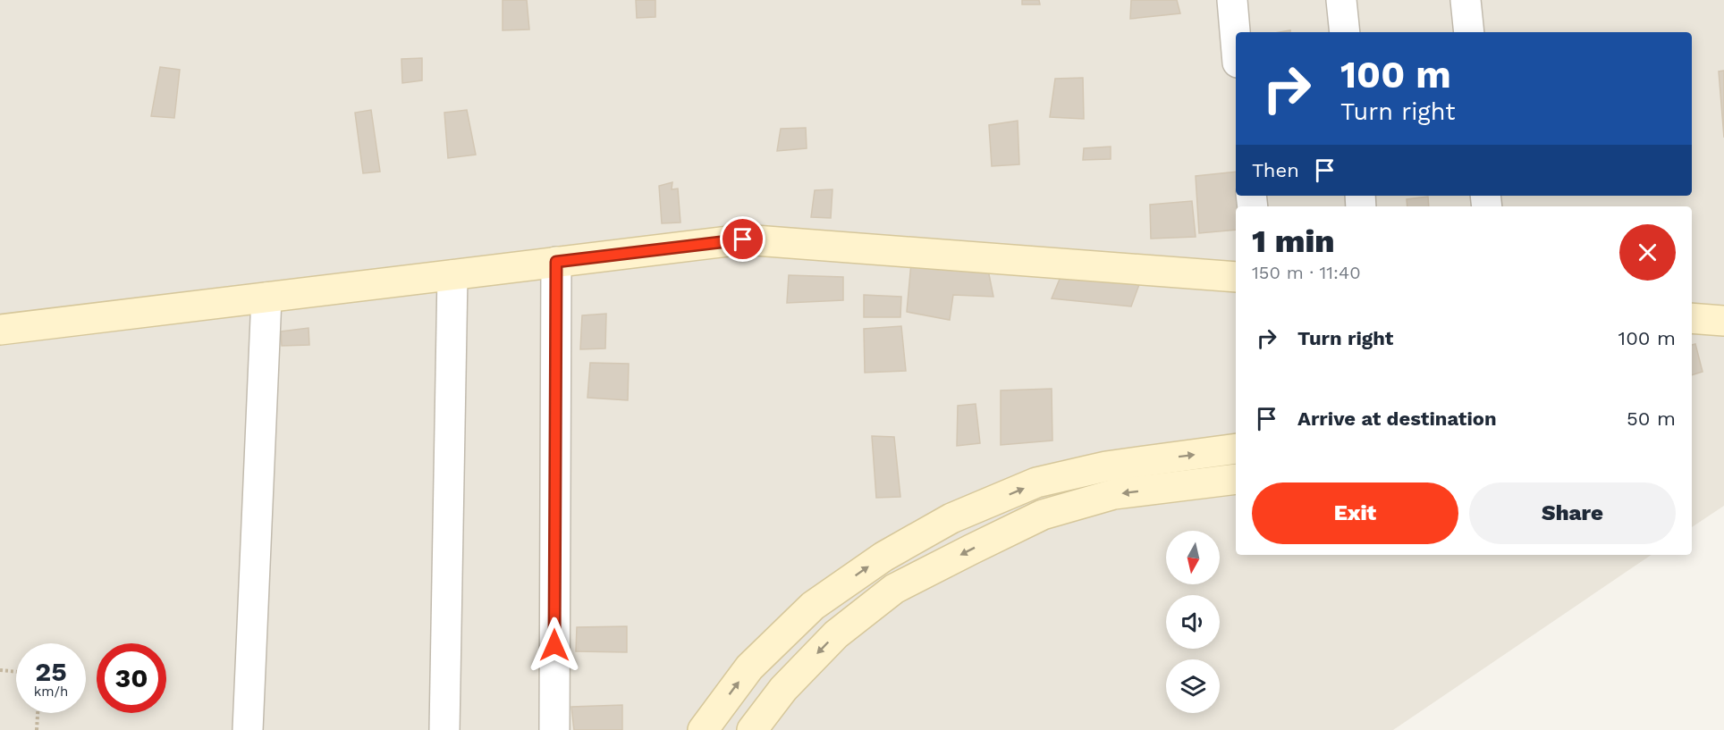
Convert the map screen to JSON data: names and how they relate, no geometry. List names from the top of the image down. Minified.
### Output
{"north":"bottom","page":{"turn":["100 m","Turn right"],"then":"Then","heading":["1 min","150 m · 11:40"],"list":[{"name":"Turn right","value":"100 m"},{"name":"Arrive at destination","value":"50 m"}],"buttons":["Exit","Share"],"speed":"25 km/h","limit":"30"}}
